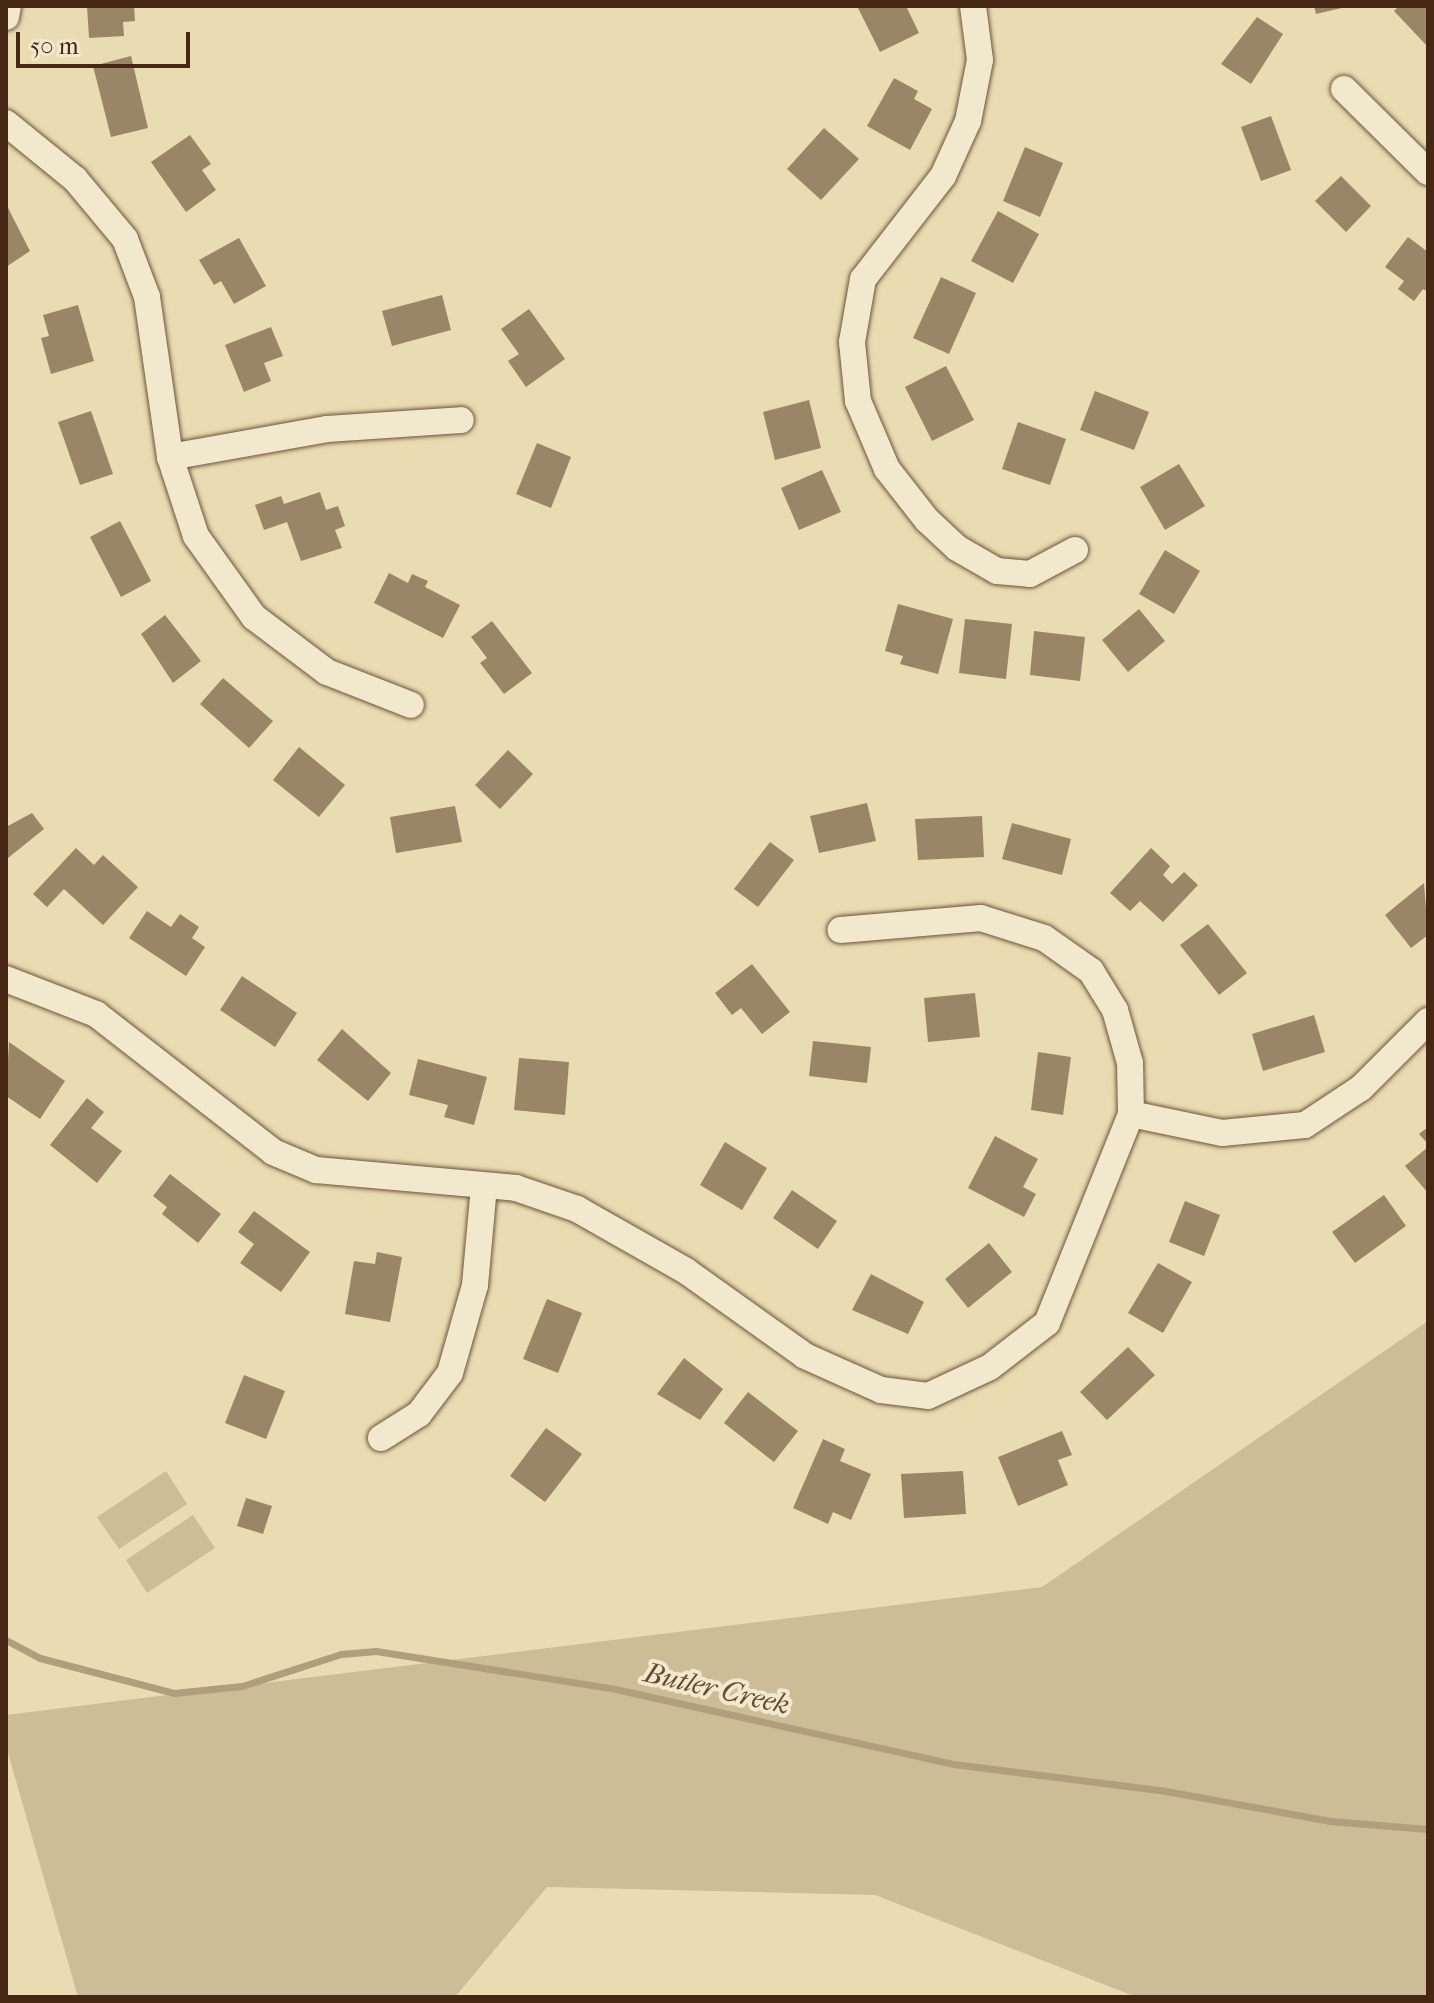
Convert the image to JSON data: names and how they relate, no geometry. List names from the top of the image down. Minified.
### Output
{"water":["Butler Creek"],"scale_bar":"50 m"}
